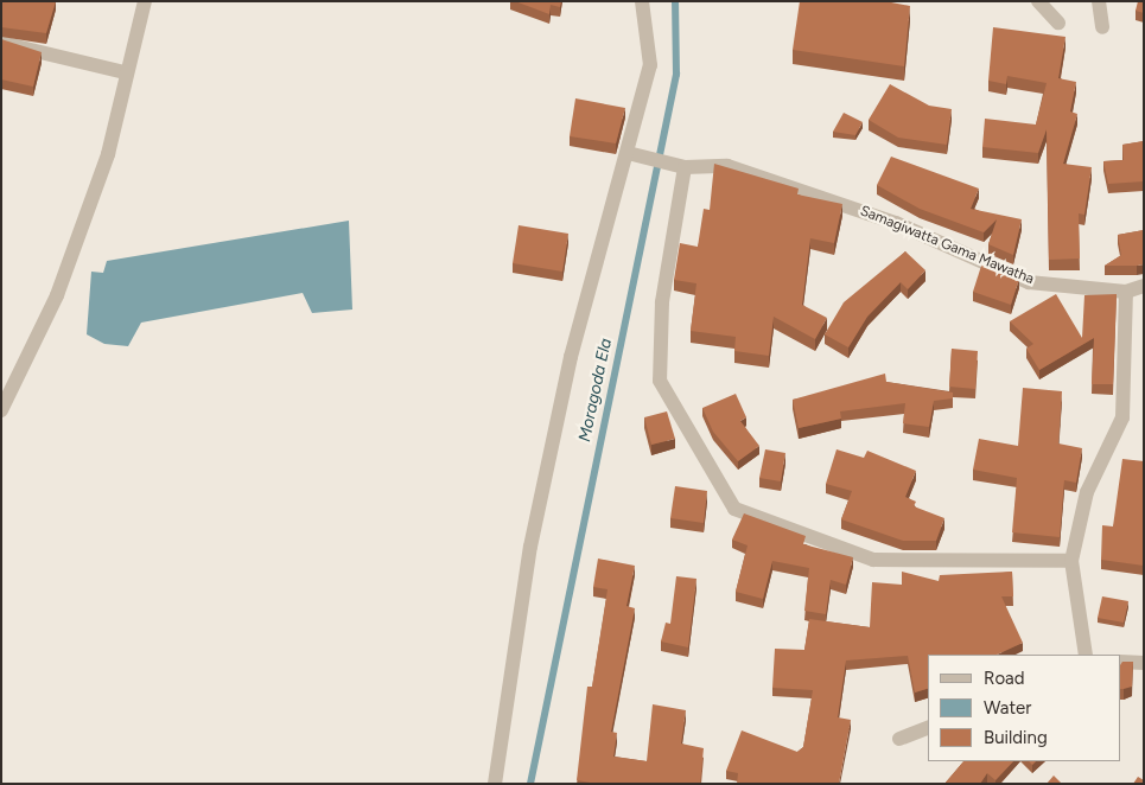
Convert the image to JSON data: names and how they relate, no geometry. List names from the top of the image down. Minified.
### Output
{"streets":{"street":["Samagiwatta Gama Mawatha"]},"water":["Moragoda Ela"],"legend":["Road","Water","Building"]}
